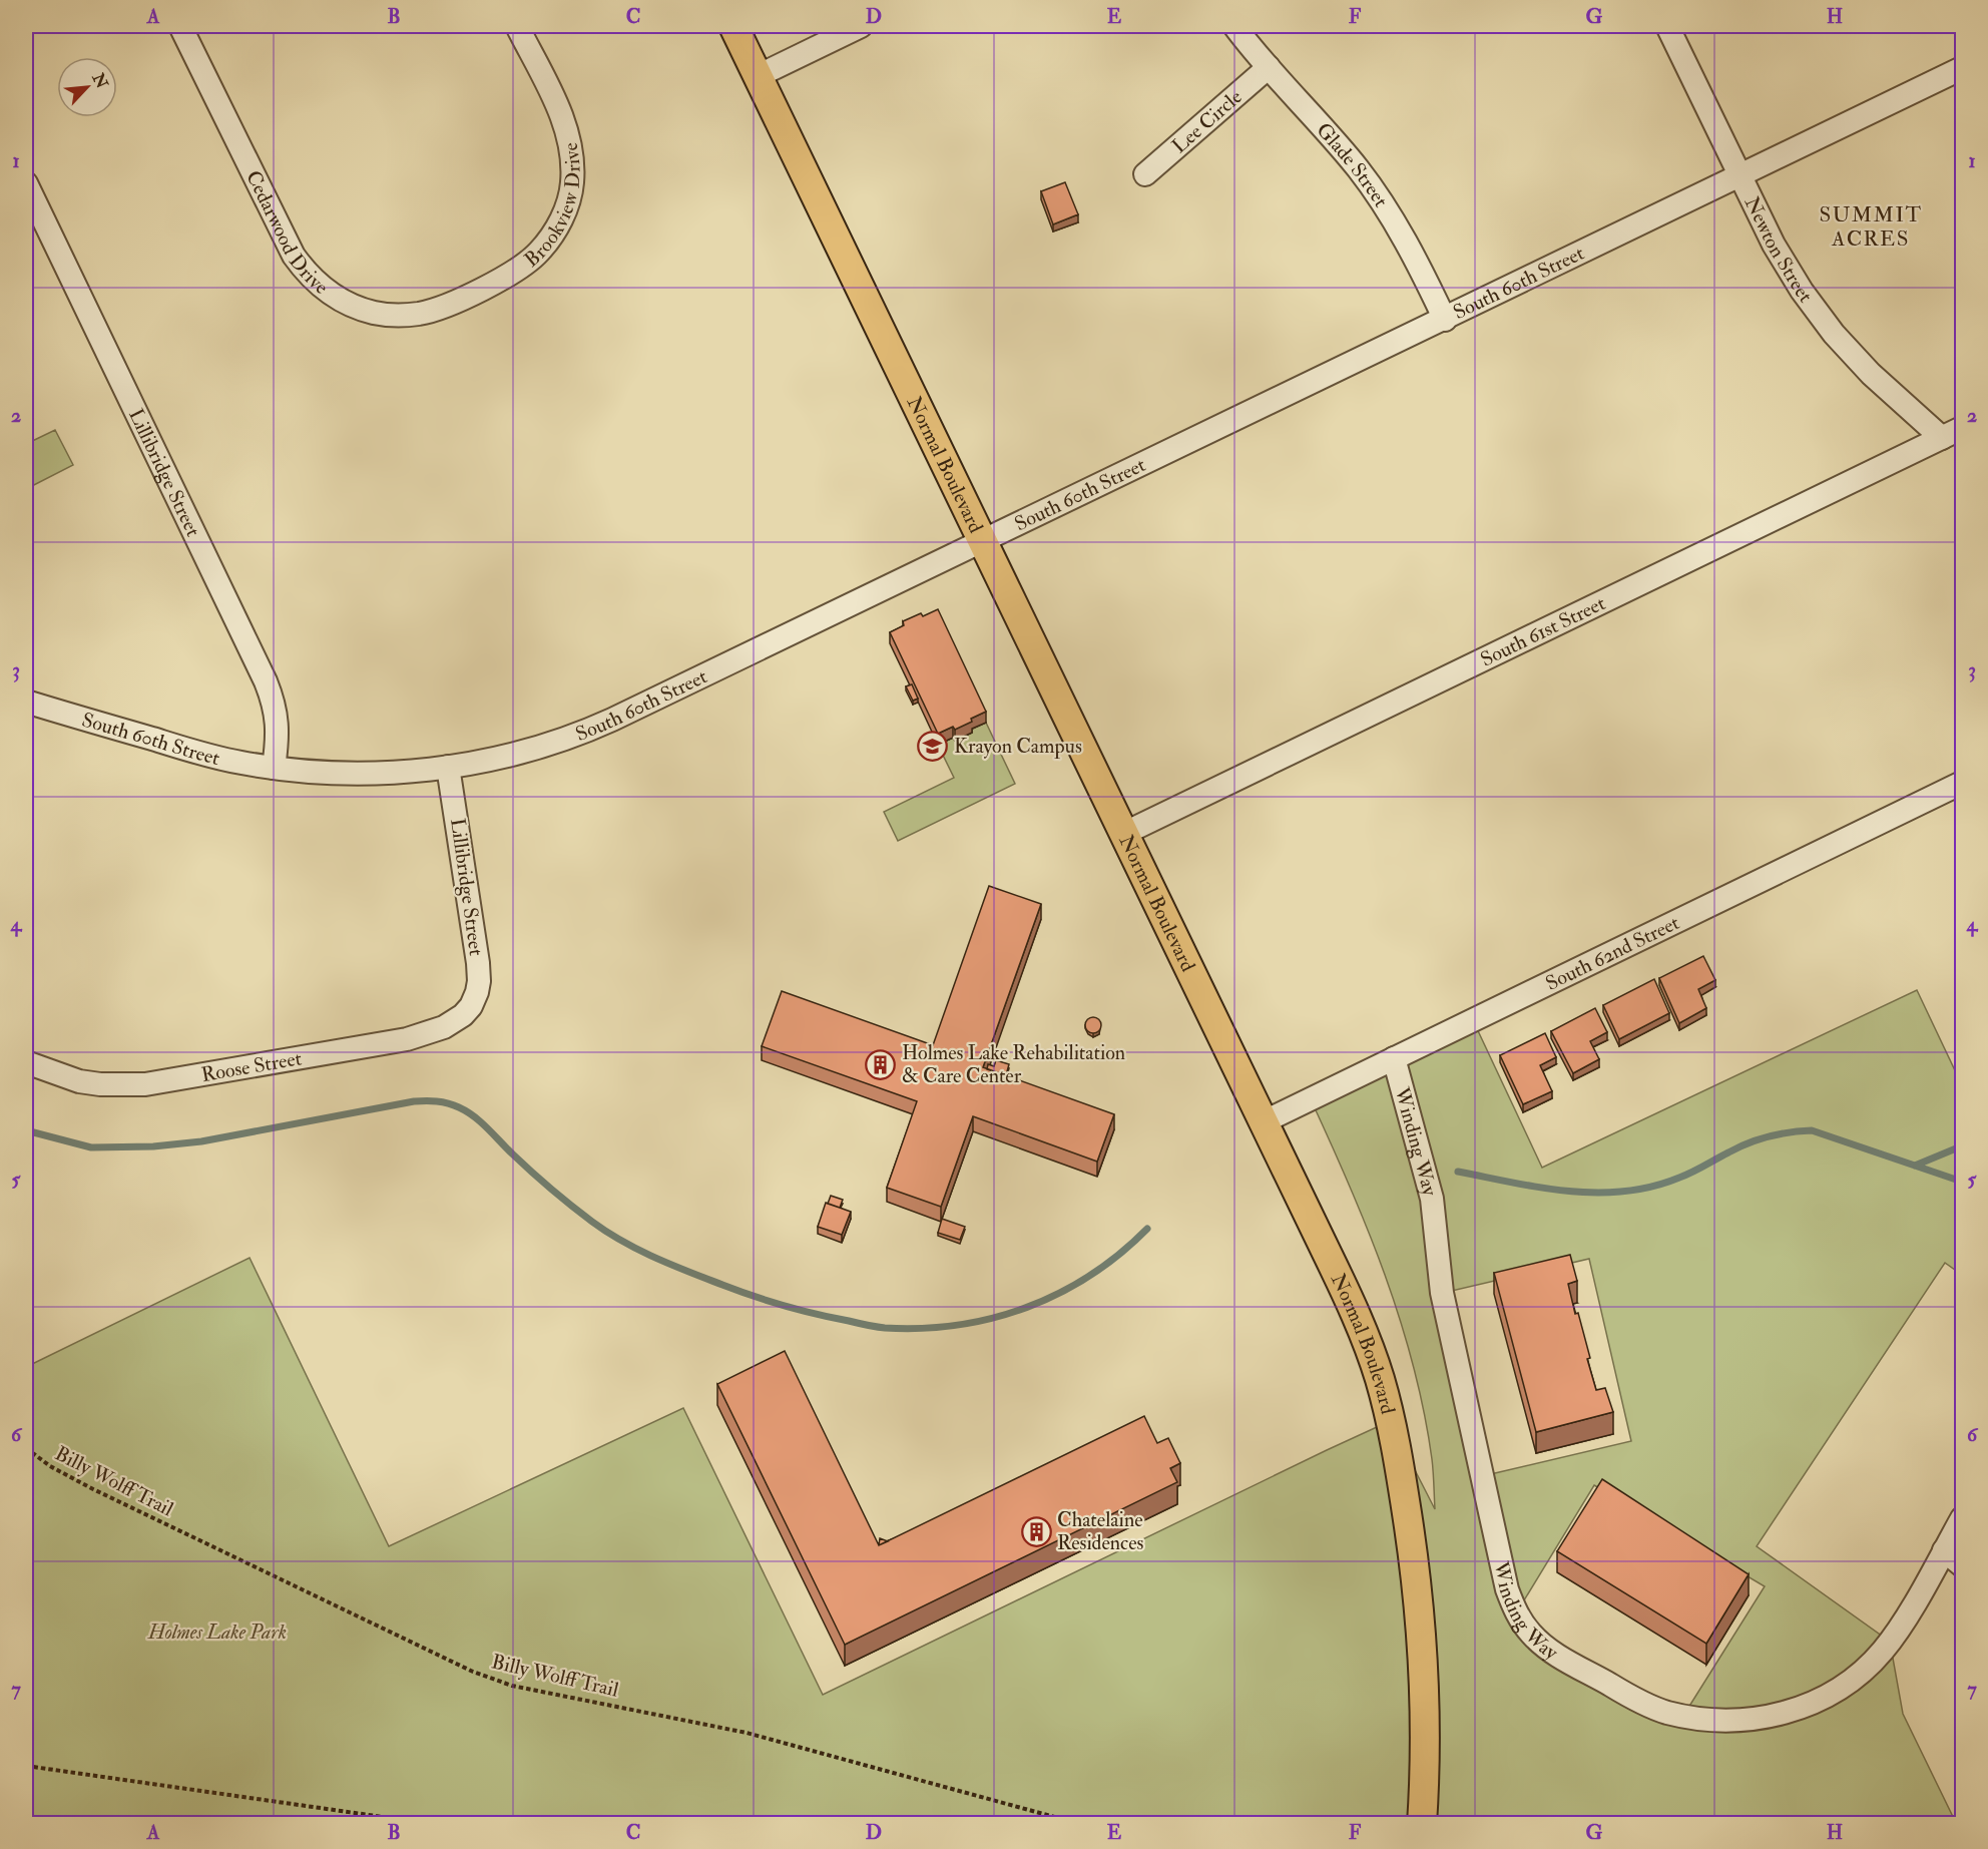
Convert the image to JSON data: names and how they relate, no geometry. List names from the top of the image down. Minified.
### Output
{"streets":{"main road":["Normal Boulevard"],"street":["Lee Circle","Glade Street","Brookview Drive","Cedarwood Drive","Newton Street","South 60th Street","Lillibridge Street","South 61st Street","South 62nd Street","Roose Street","Winding Way"],"path":["Billy Wolff Trail"]},"crossings":[["Lee Circle","Glade Street"],["Glade Street","South 60th Street"],["Brookview Drive","Cedarwood Drive"],["Newton Street","South 60th Street"],["Newton Street","South 61st Street"],["South 60th Street","Normal Boulevard"],["South 60th Street","Lillibridge Street"],["Normal Boulevard","South 61st Street"],["Normal Boulevard","South 62nd Street"],["Lillibridge Street","Roose Street"],["South 62nd Street","Winding Way"]],"districts":["SUMMIT ACRES"],"parks":["Holmes Lake Park"],"places":{"school or university":["Krayon Campus"],"building":["Holmes Lake Rehabilitation & Care Center","Chatelaine Residences"]},"north":"top right","grid":{"columns":["A","B","C","D","E","F","G","H"],"rows":["1","2","3","4","5","6","7"]}}
